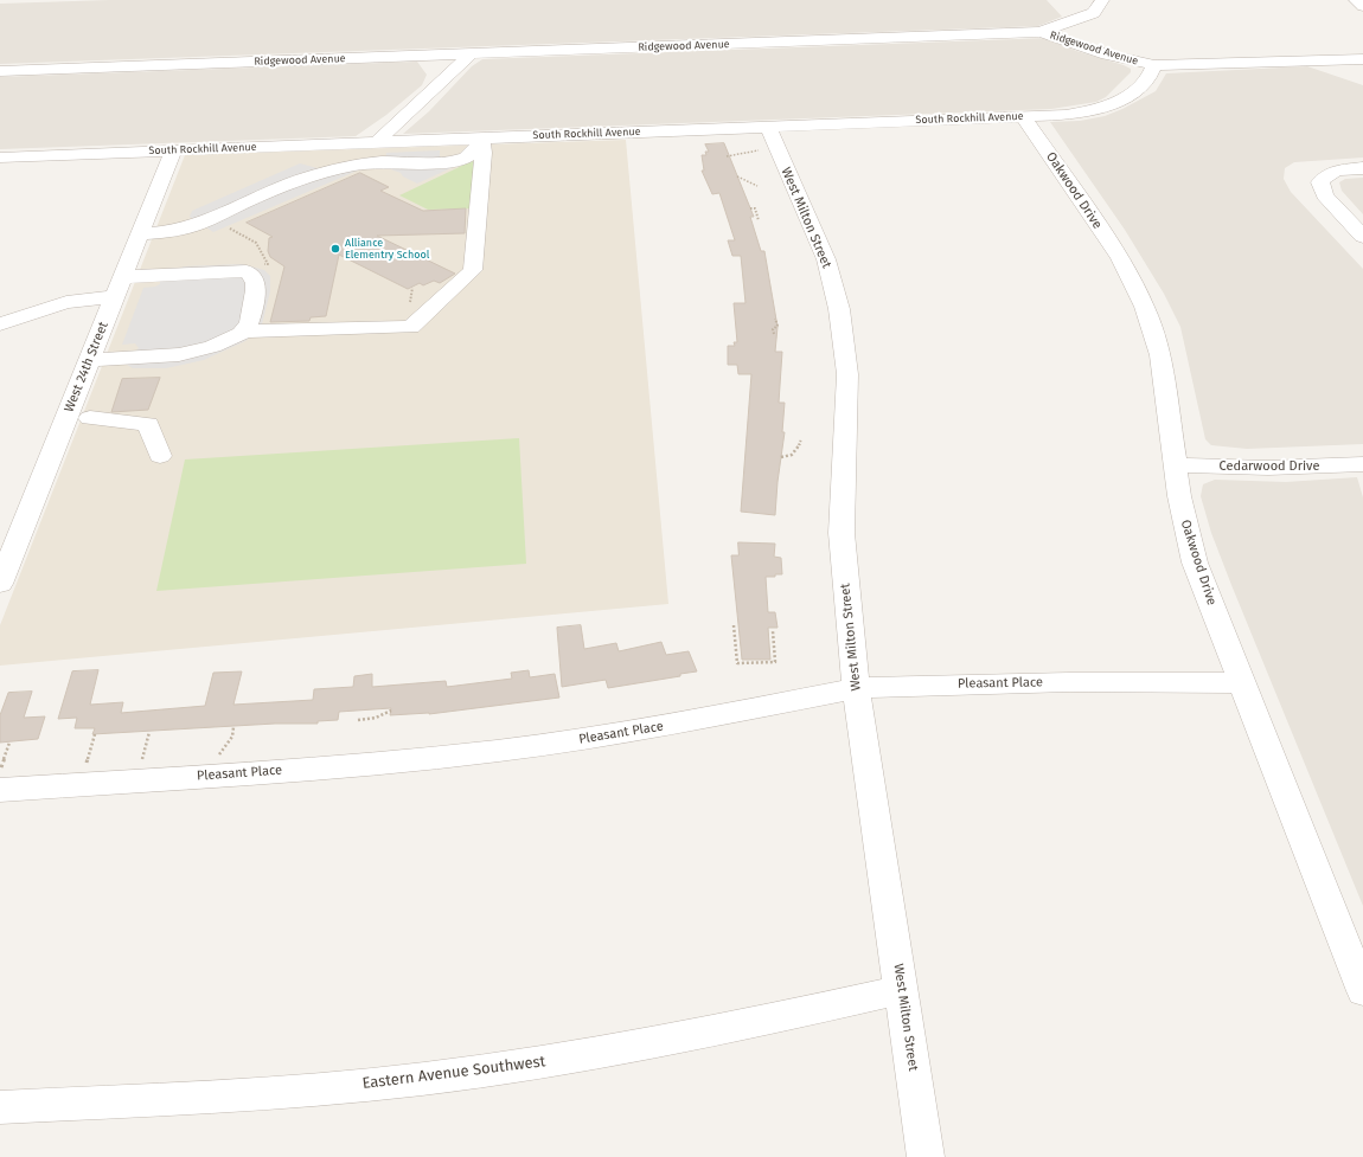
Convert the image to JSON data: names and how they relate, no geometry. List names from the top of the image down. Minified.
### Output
{"streets":{"street":["Ridgewood Avenue","South Rockhill Avenue","Oakwood Drive","West Milton Street","West 24th Street","Cedarwood Drive","Pleasant Place","Eastern Avenue Southwest"]},"crossings":[["Ridgewood Avenue","South Rockhill Avenue"],["South Rockhill Avenue","Oakwood Drive"],["South Rockhill Avenue","West Milton Street"],["South Rockhill Avenue","West 24th Street"],["Oakwood Drive","Cedarwood Drive"],["Oakwood Drive","Pleasant Place"],["West Milton Street","Pleasant Place"],["West Milton Street","Eastern Avenue Southwest"]],"places":["Alliance Elementry School"]}
